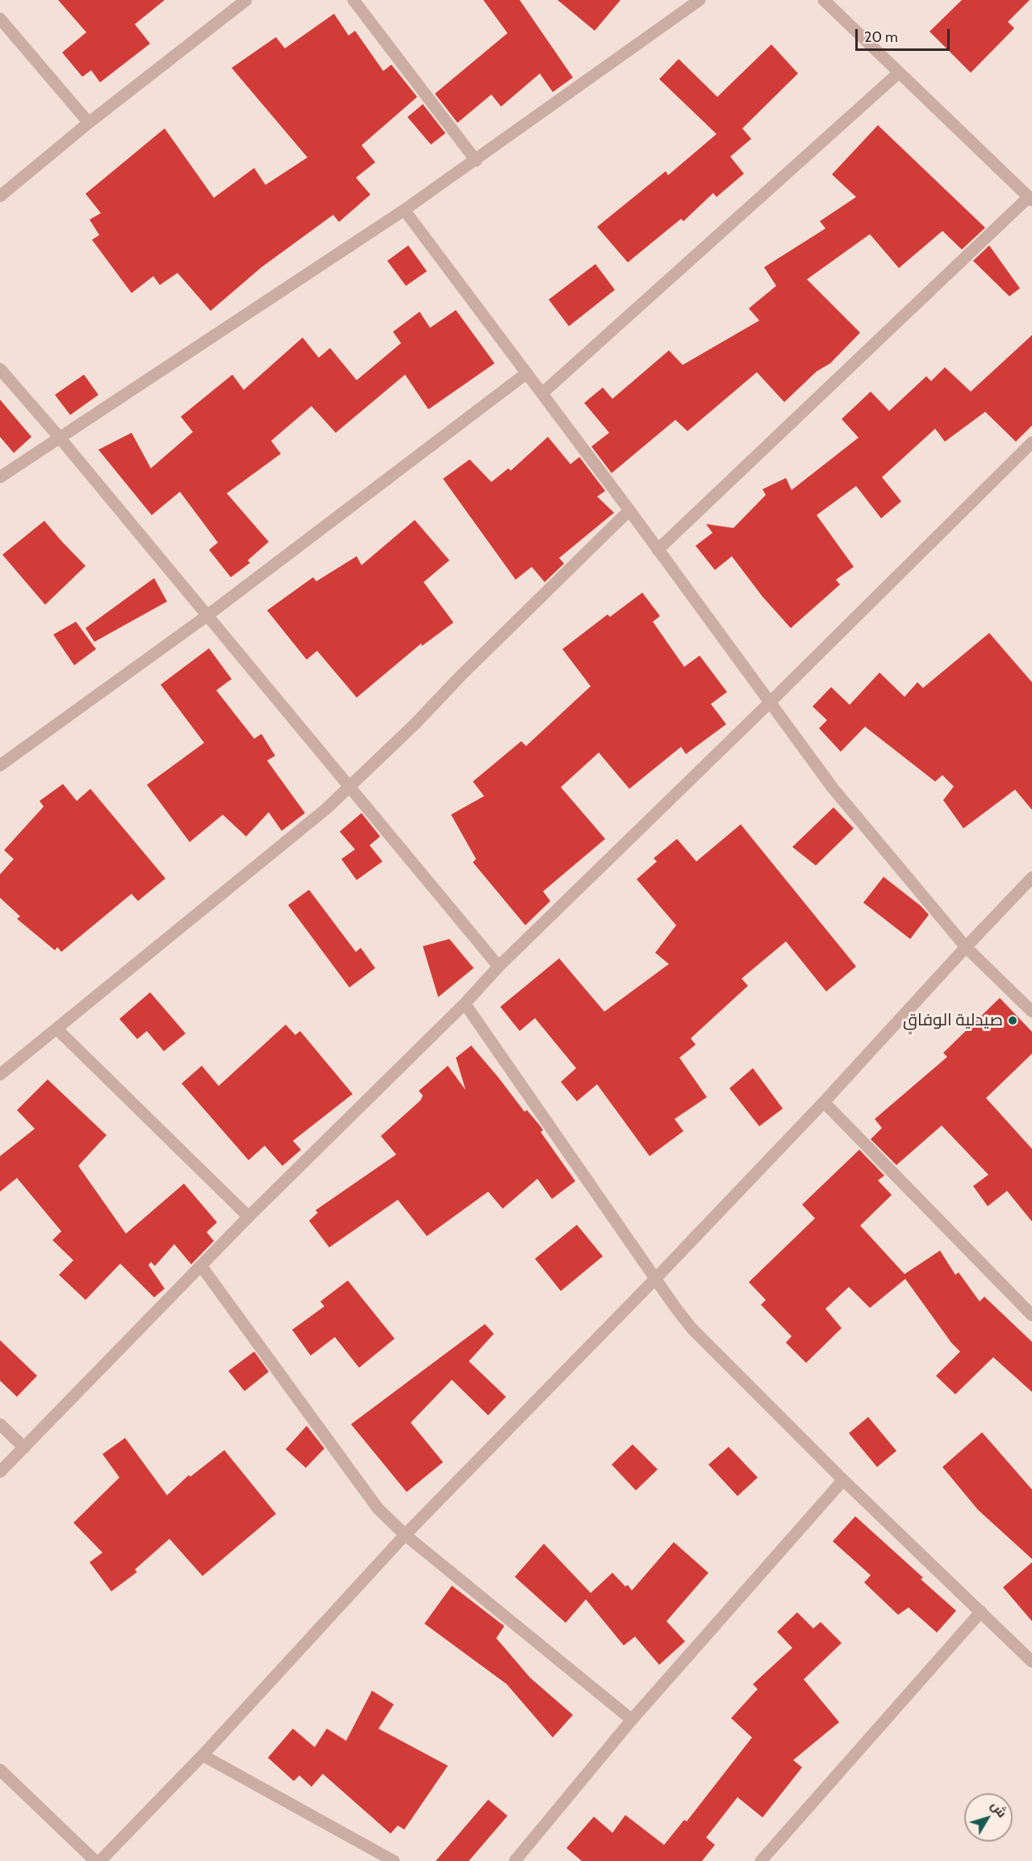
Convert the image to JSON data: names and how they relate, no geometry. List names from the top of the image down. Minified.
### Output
{"places":["صيدلية الوفاقٍ"],"scale_bar":"20 m","north":"top right"}
